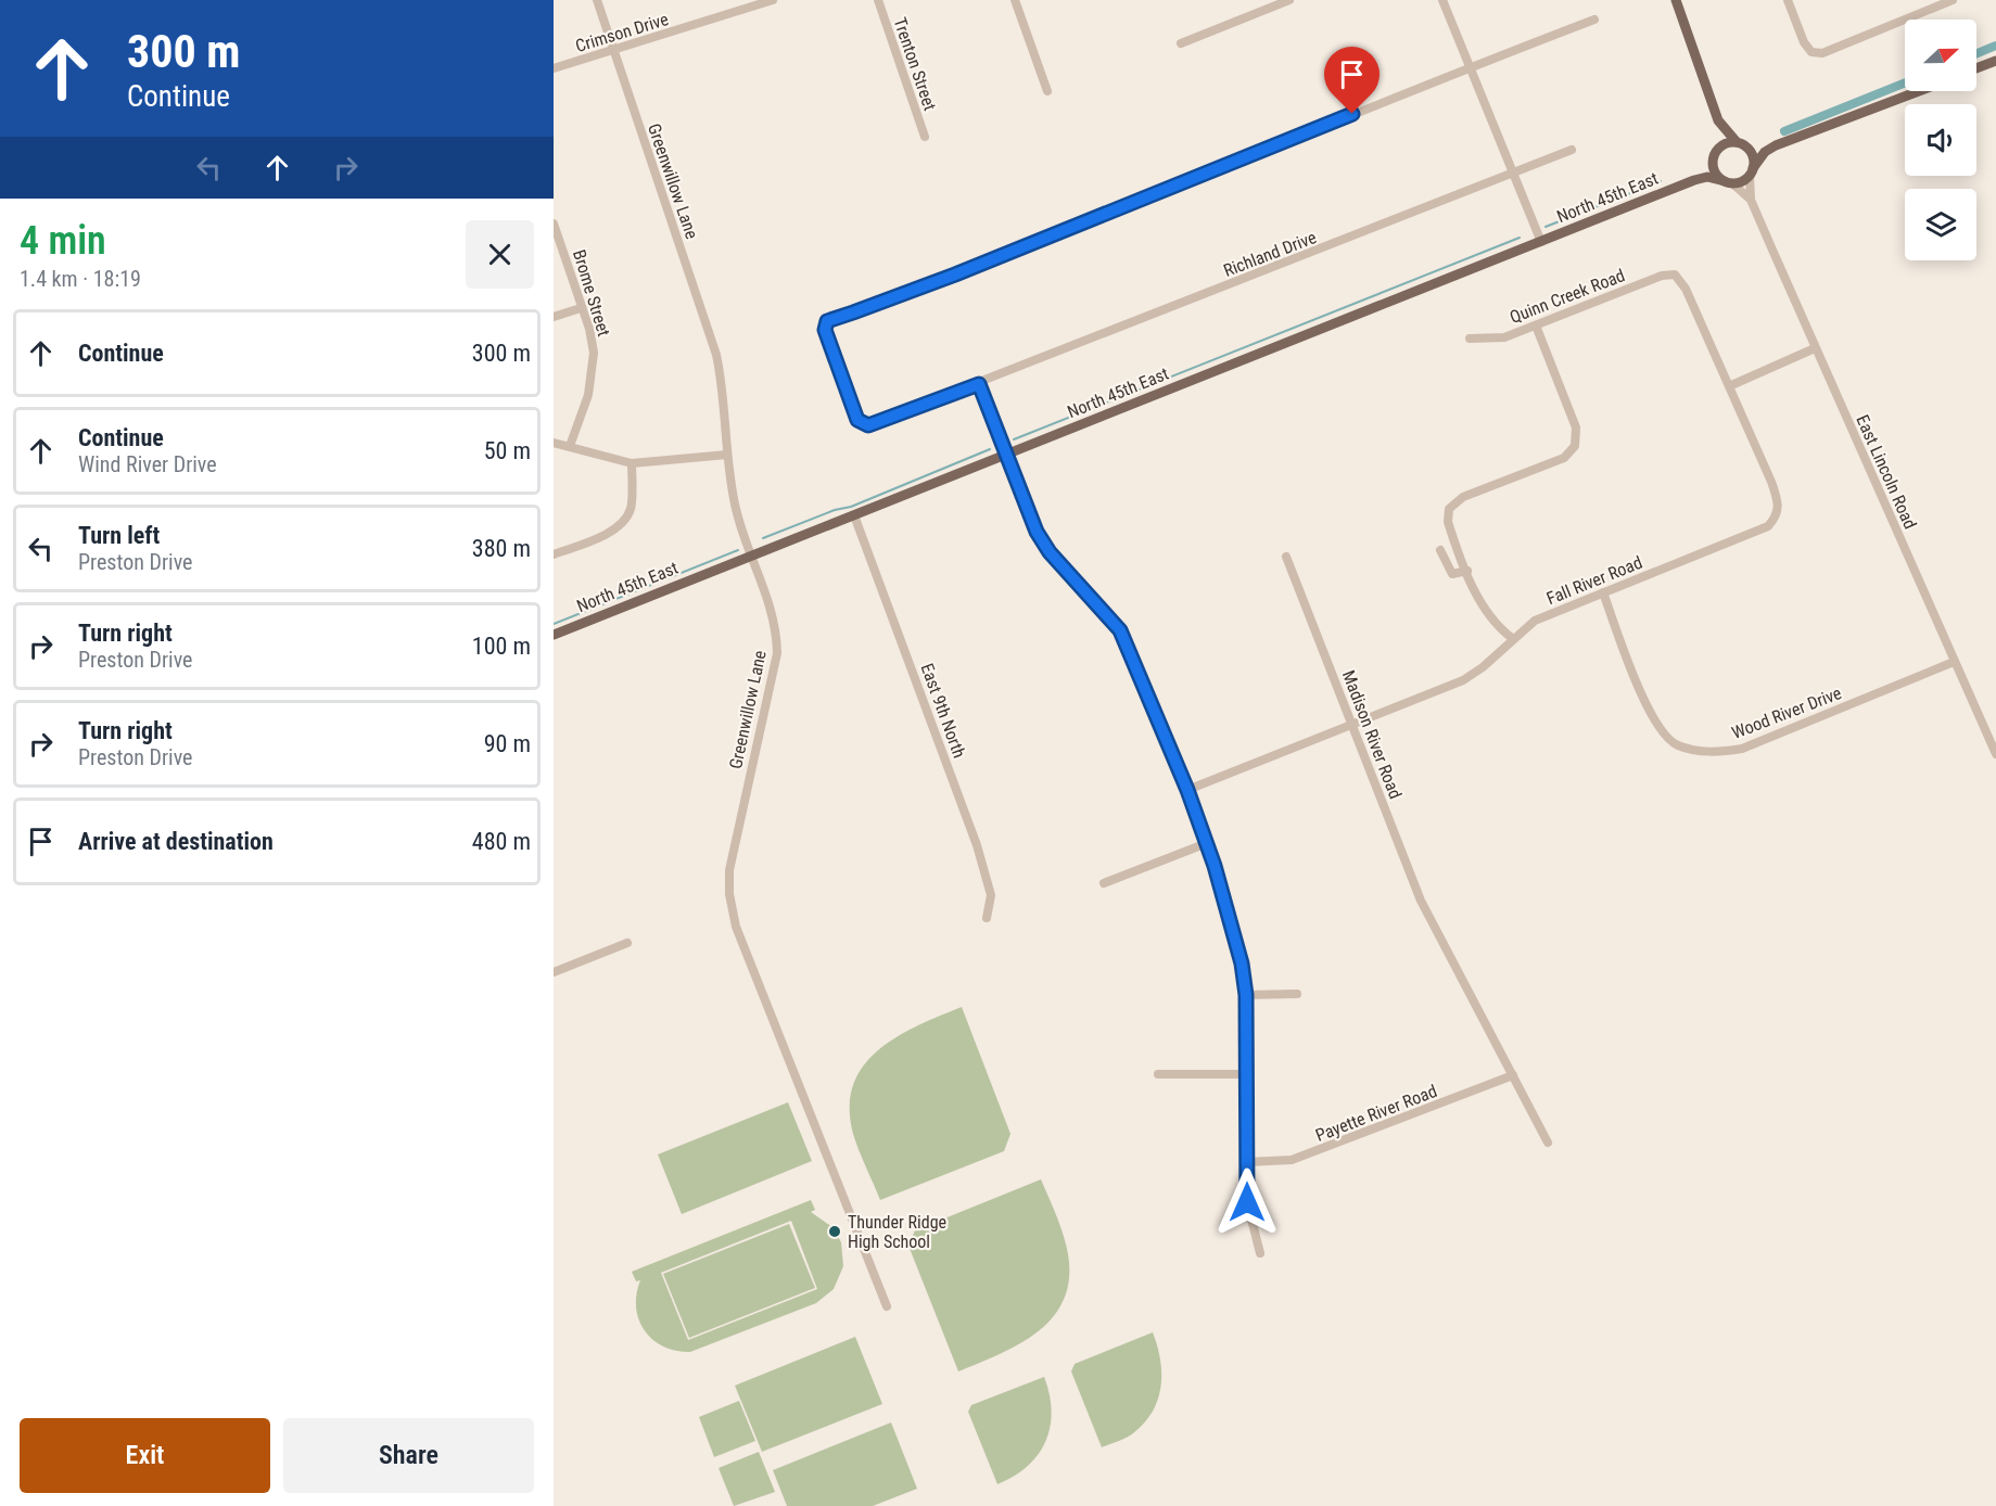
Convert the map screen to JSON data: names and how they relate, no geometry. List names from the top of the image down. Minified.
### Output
{"streets":{"main road":["North 45th East"],"street":["Crimson Drive","Trenton Street","Greenwillow Lane","Richland Drive","Brome Street","Quinn Creek Road","East Lincoln Road","Fall River Road","East 9th North","Wood River Drive","Madison River Road","Payette River Road"]},"crossings":[["Crimson Drive","Greenwillow Lane"],["Greenwillow Lane","North 45th East"],["North 45th East","East Lincoln Road"],["North 45th East","East 9th North"],["Quinn Creek Road","Fall River Road"],["East Lincoln Road","Wood River Drive"],["Fall River Road","Wood River Drive"],["Fall River Road","Madison River Road"],["Madison River Road","Payette River Road"]],"places":["Thunder Ridge High School"],"north":"right","page":{"turn":["300 m","Continue"],"heading":["4 min","1.4 km · 18:19"],"list":[{"name":"Continue","value":"300 m"},{"name":"Continue","note":"Wind River Drive","value":"50 m"},{"name":"Turn left","note":"Preston Drive","value":"380 m"},{"name":"Turn right","note":"Preston Drive","value":"100 m"},{"name":"Turn right","note":"Preston Drive","value":"90 m"},{"name":"Arrive at destination","value":"480 m"}],"buttons":["Exit","Share"]}}
